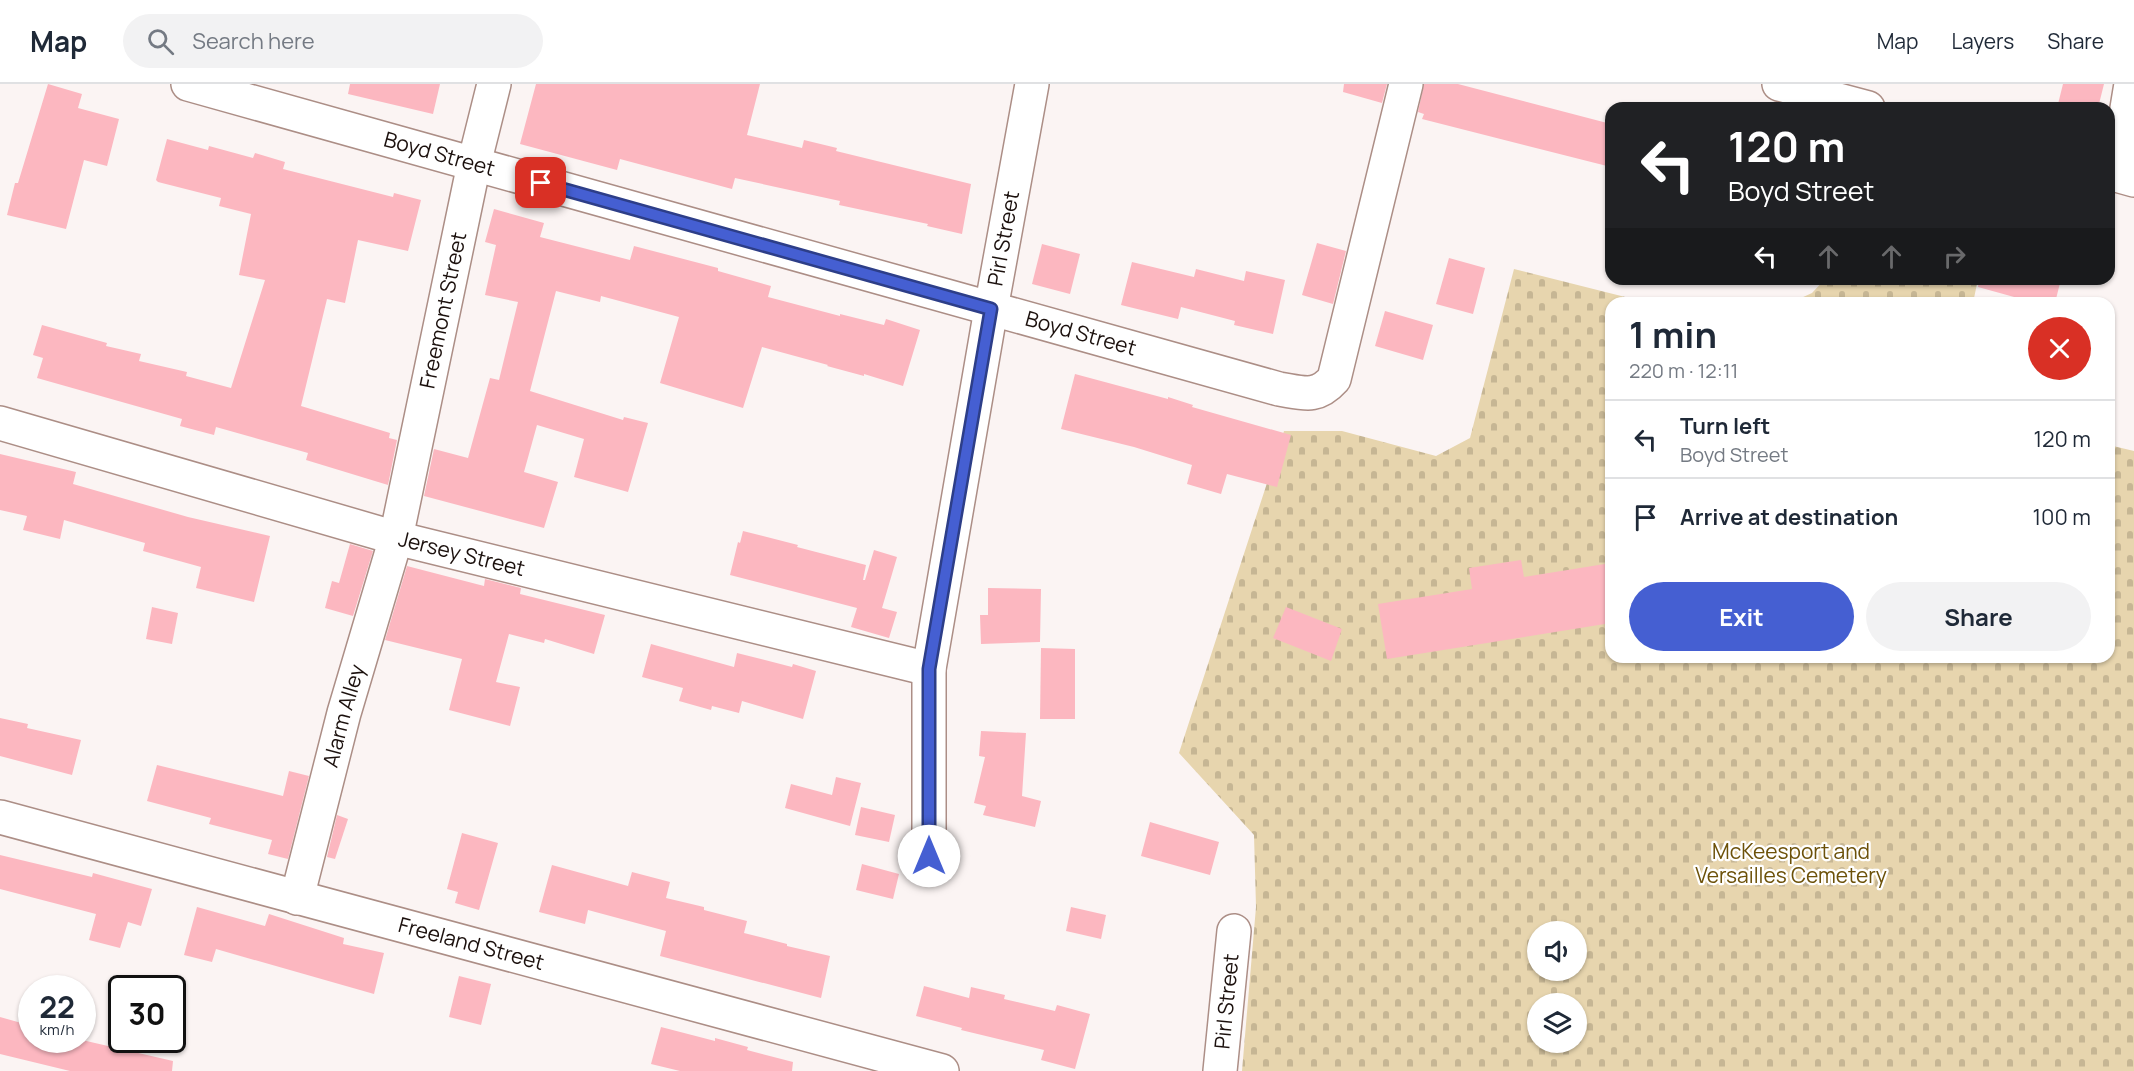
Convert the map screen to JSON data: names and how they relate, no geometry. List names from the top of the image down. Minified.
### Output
{"streets":{"street":["Boyd Street","Pirl Street","Freemont Street","Jersey Street","Alarm Alley","Freeland Street"]},"crossings":[["Boyd Street","Pirl Street"],["Boyd Street","Freemont Street"],["Pirl Street","Jersey Street"],["Freemont Street","Jersey Street"],["Freemont Street","Alarm Alley"],["Jersey Street","Alarm Alley"],["Alarm Alley","Freeland Street"]],"parks":["McKeesport and Versailles Cemetery"],"page":{"header":"Map","search":"Search here","nav":["Map","Layers","Share"],"turn":["120 m","Boyd Street"],"heading":["1 min","220 m · 12:11"],"list":[{"name":"Turn left","note":"Boyd Street","value":"120 m"},{"name":"Arrive at destination","value":"100 m"}],"buttons":["Exit","Share"],"speed":"22 km/h","limit":"30"}}
